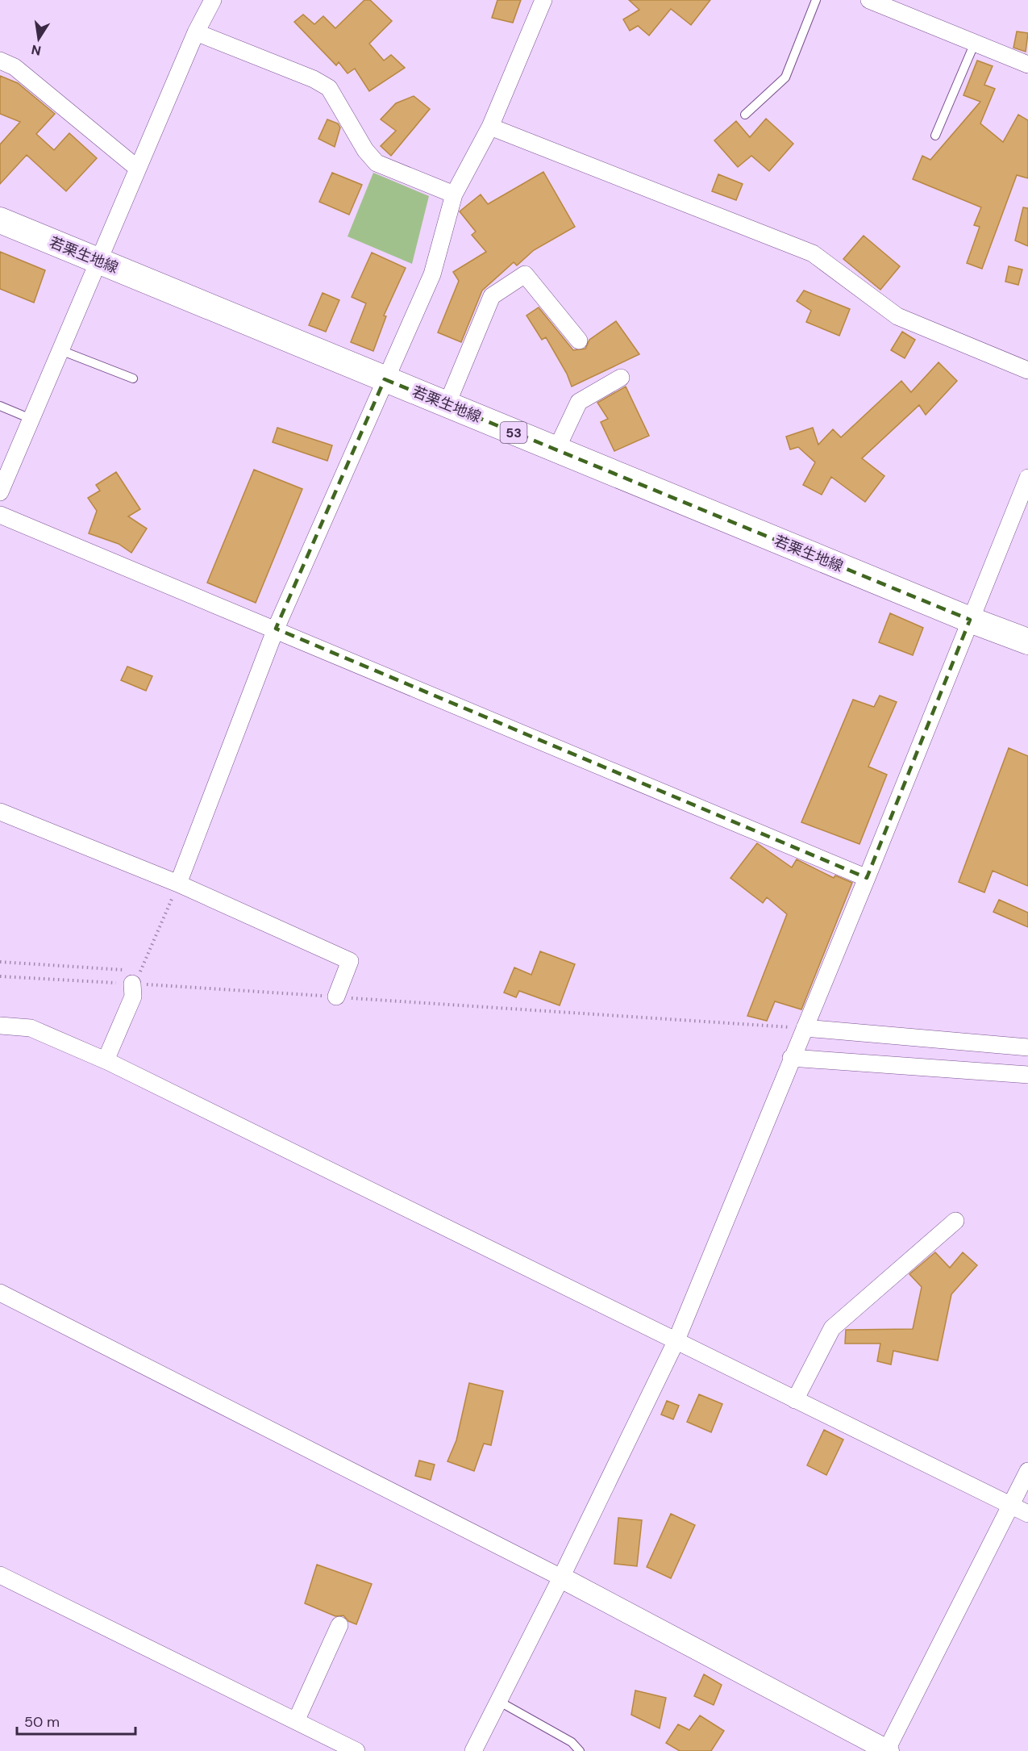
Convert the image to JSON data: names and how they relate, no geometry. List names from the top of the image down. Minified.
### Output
{"streets":{"main road":["若栗生地線","53"]},"scale_bar":"50 m","north":"bottom"}
